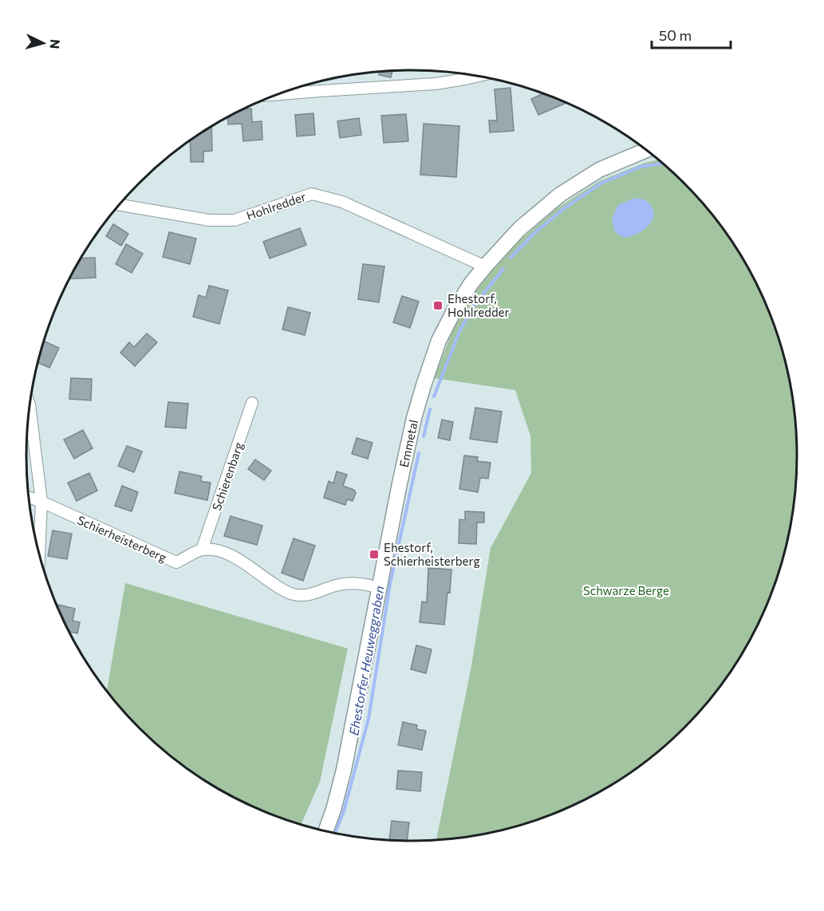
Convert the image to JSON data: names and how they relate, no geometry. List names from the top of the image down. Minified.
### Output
{"streets":{"main road":["Emmetal"],"street":["Hohlredder","Schierenbarg","Schierheisterberg"]},"crossings":[["Hohlredder","Emmetal"],["Schierenbarg","Schierheisterberg"]],"water":["Ehestorfer Heuweggraben"],"parks":["Schwarze Berge"],"places":{"transit":["Ehestorf, Hohlredder","Ehestorf, Schierheisterberg"]},"scale_bar":"50 m","north":"right"}
